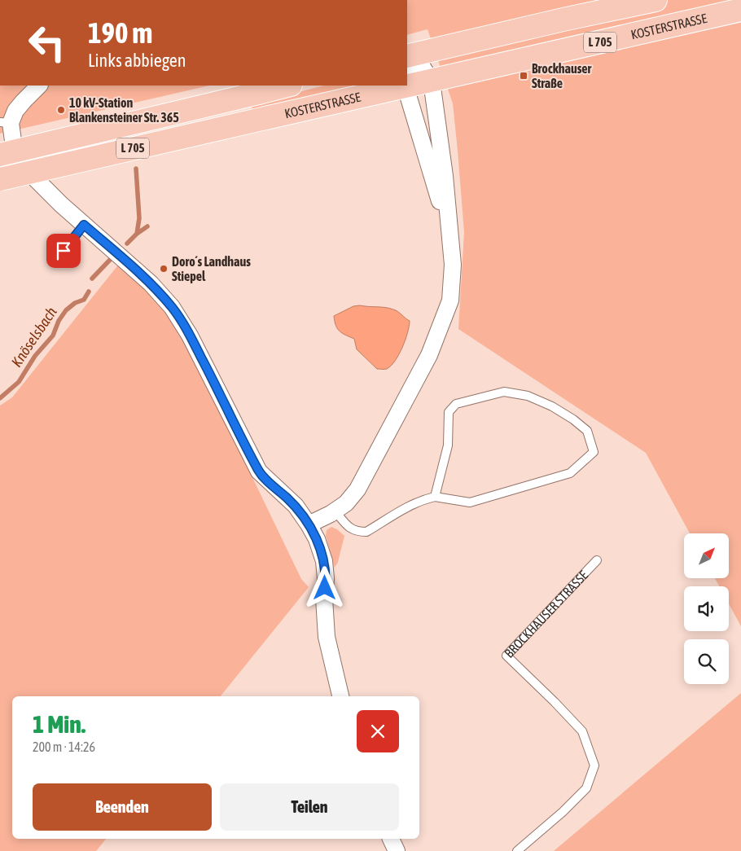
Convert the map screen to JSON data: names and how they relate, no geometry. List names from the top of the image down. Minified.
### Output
{"streets":{"main road":["KOSTERSTRASSE","L 705"],"lane":["BROCKHAUSER STRASSE"]},"water":["Knöselsbach"],"places":{"transit":["Brockhauser Straße"],"other":["10 kV-Station Blankensteiner Str. 365","Doro´s Landhaus Stiepel"]},"north":"top right","page":{"turn":["190 m","Links abbiegen"],"heading":["1 Min.","200 m · 14:26"],"buttons":["Beenden","Teilen"]}}
